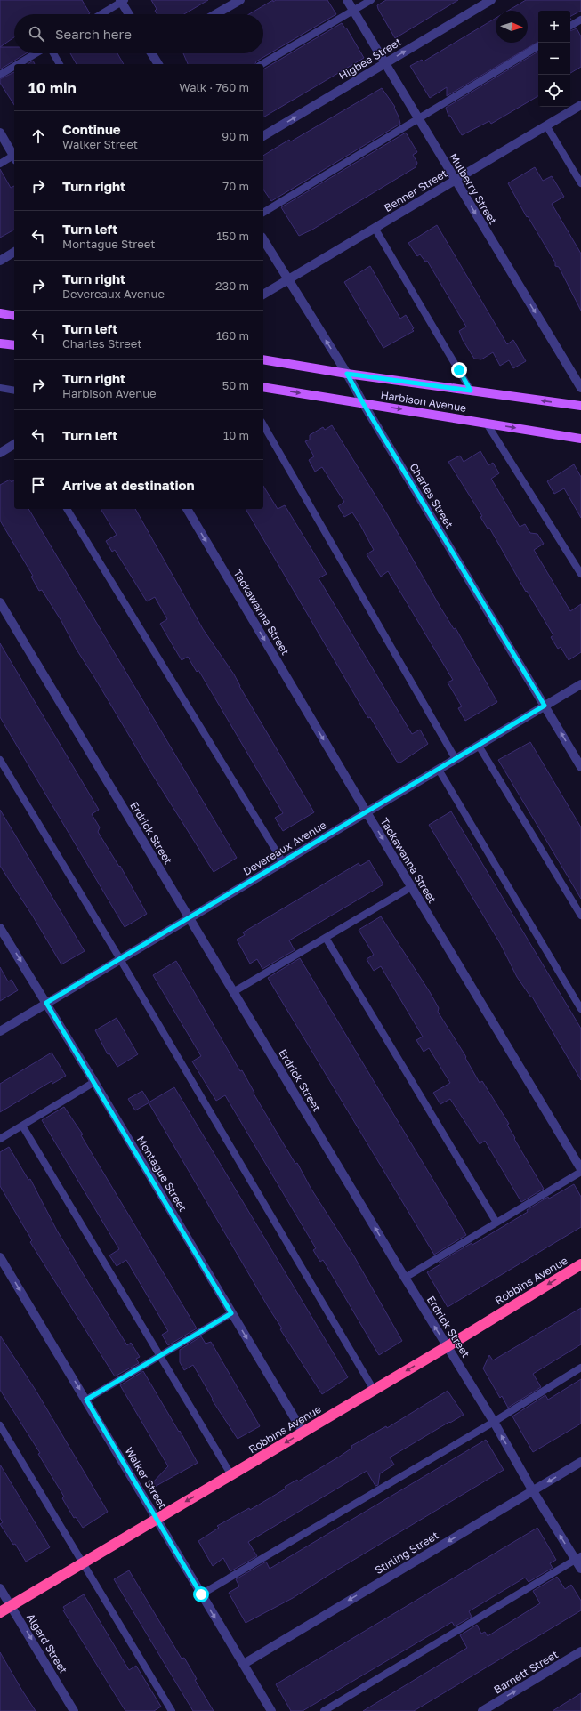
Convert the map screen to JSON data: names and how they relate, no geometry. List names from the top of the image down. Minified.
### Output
{"streets":{"highway":["Robbins Avenue"],"main road":["Harbison Avenue"],"street":["Higbee Street","Mulberry Street","Benner Street","Charles Street","Tackawanna Street","Erdrick Street","Devereaux Avenue","Montague Street","Walker Street","Stirling Street","Algard Street","Barnett Street"]},"crossings":[["Higbee Street","Mulberry Street"],["Mulberry Street","Benner Street"],["Benner Street","Charles Street"],["Harbison Avenue","Charles Street"],["Charles Street","Devereaux Avenue"],["Tackawanna Street","Devereaux Avenue"],["Erdrick Street","Devereaux Avenue"],["Erdrick Street","Robbins Avenue"],["Erdrick Street","Stirling Street"],["Devereaux Avenue","Montague Street"],["Montague Street","Robbins Avenue"],["Robbins Avenue","Walker Street"],["Robbins Avenue","Algard Street"],["Walker Street","Stirling Street"]],"one_way":["Higbee Street","Mulberry Street","Tackawanna Street","Erdrick Street","Montague Street","Robbins Avenue","Walker Street","Stirling Street","Algard Street","Barnett Street"],"north":"right","page":{"map_buttons":["+","−"],"search":"Search here","heading":["10 min","Walk · 760 m"],"list":[["Continue","Walker Street","90 m"],["Turn right","70 m"],["Turn left","Montague Street","150 m"],["Turn right","Devereaux Avenue","230 m"],["Turn left","Charles Street","160 m"],["Turn right","Harbison Avenue","50 m"],["Turn left","10 m"],"Arrive at destination"]}}
